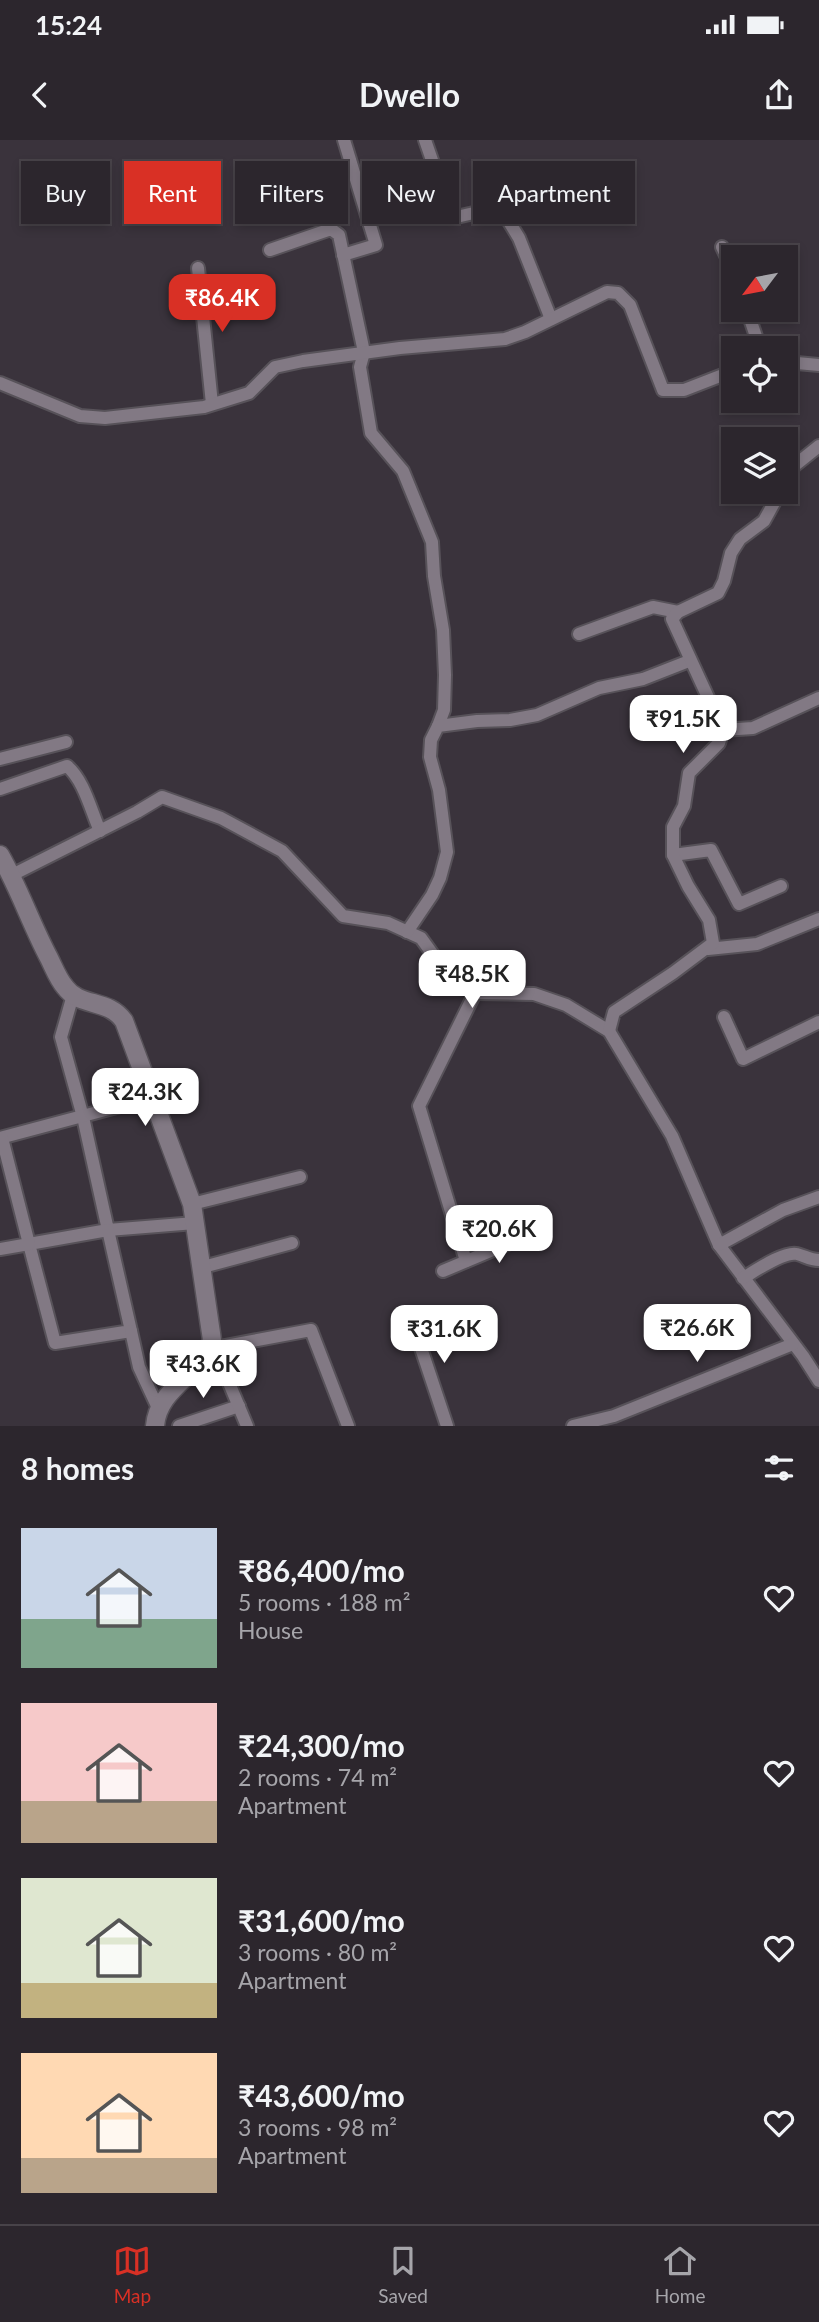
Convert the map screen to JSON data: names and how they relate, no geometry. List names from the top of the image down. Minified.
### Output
{"north":"bottom left","page":{"status":"15:24","header":"Dwello","chip":["Buy","Rent","Filters","New","Apartment"],"price":["₹86.4K","₹91.5K","₹48.5K","₹24.3K","₹20.6K","₹26.6K","₹31.6K","₹43.6K"],"heading":"8 homes","list":[{"name":"₹86,400/mo","note":"5 rooms · 188 m² · House"},{"name":"₹24,300/mo","note":"2 rooms · 74 m² · Apartment"},{"name":"₹31,600/mo","note":"3 rooms · 80 m² · Apartment"},{"name":"₹43,600/mo","note":"3 rooms · 98 m² · Apartment"}],"tabs":["Map","Saved","Home"]}}
